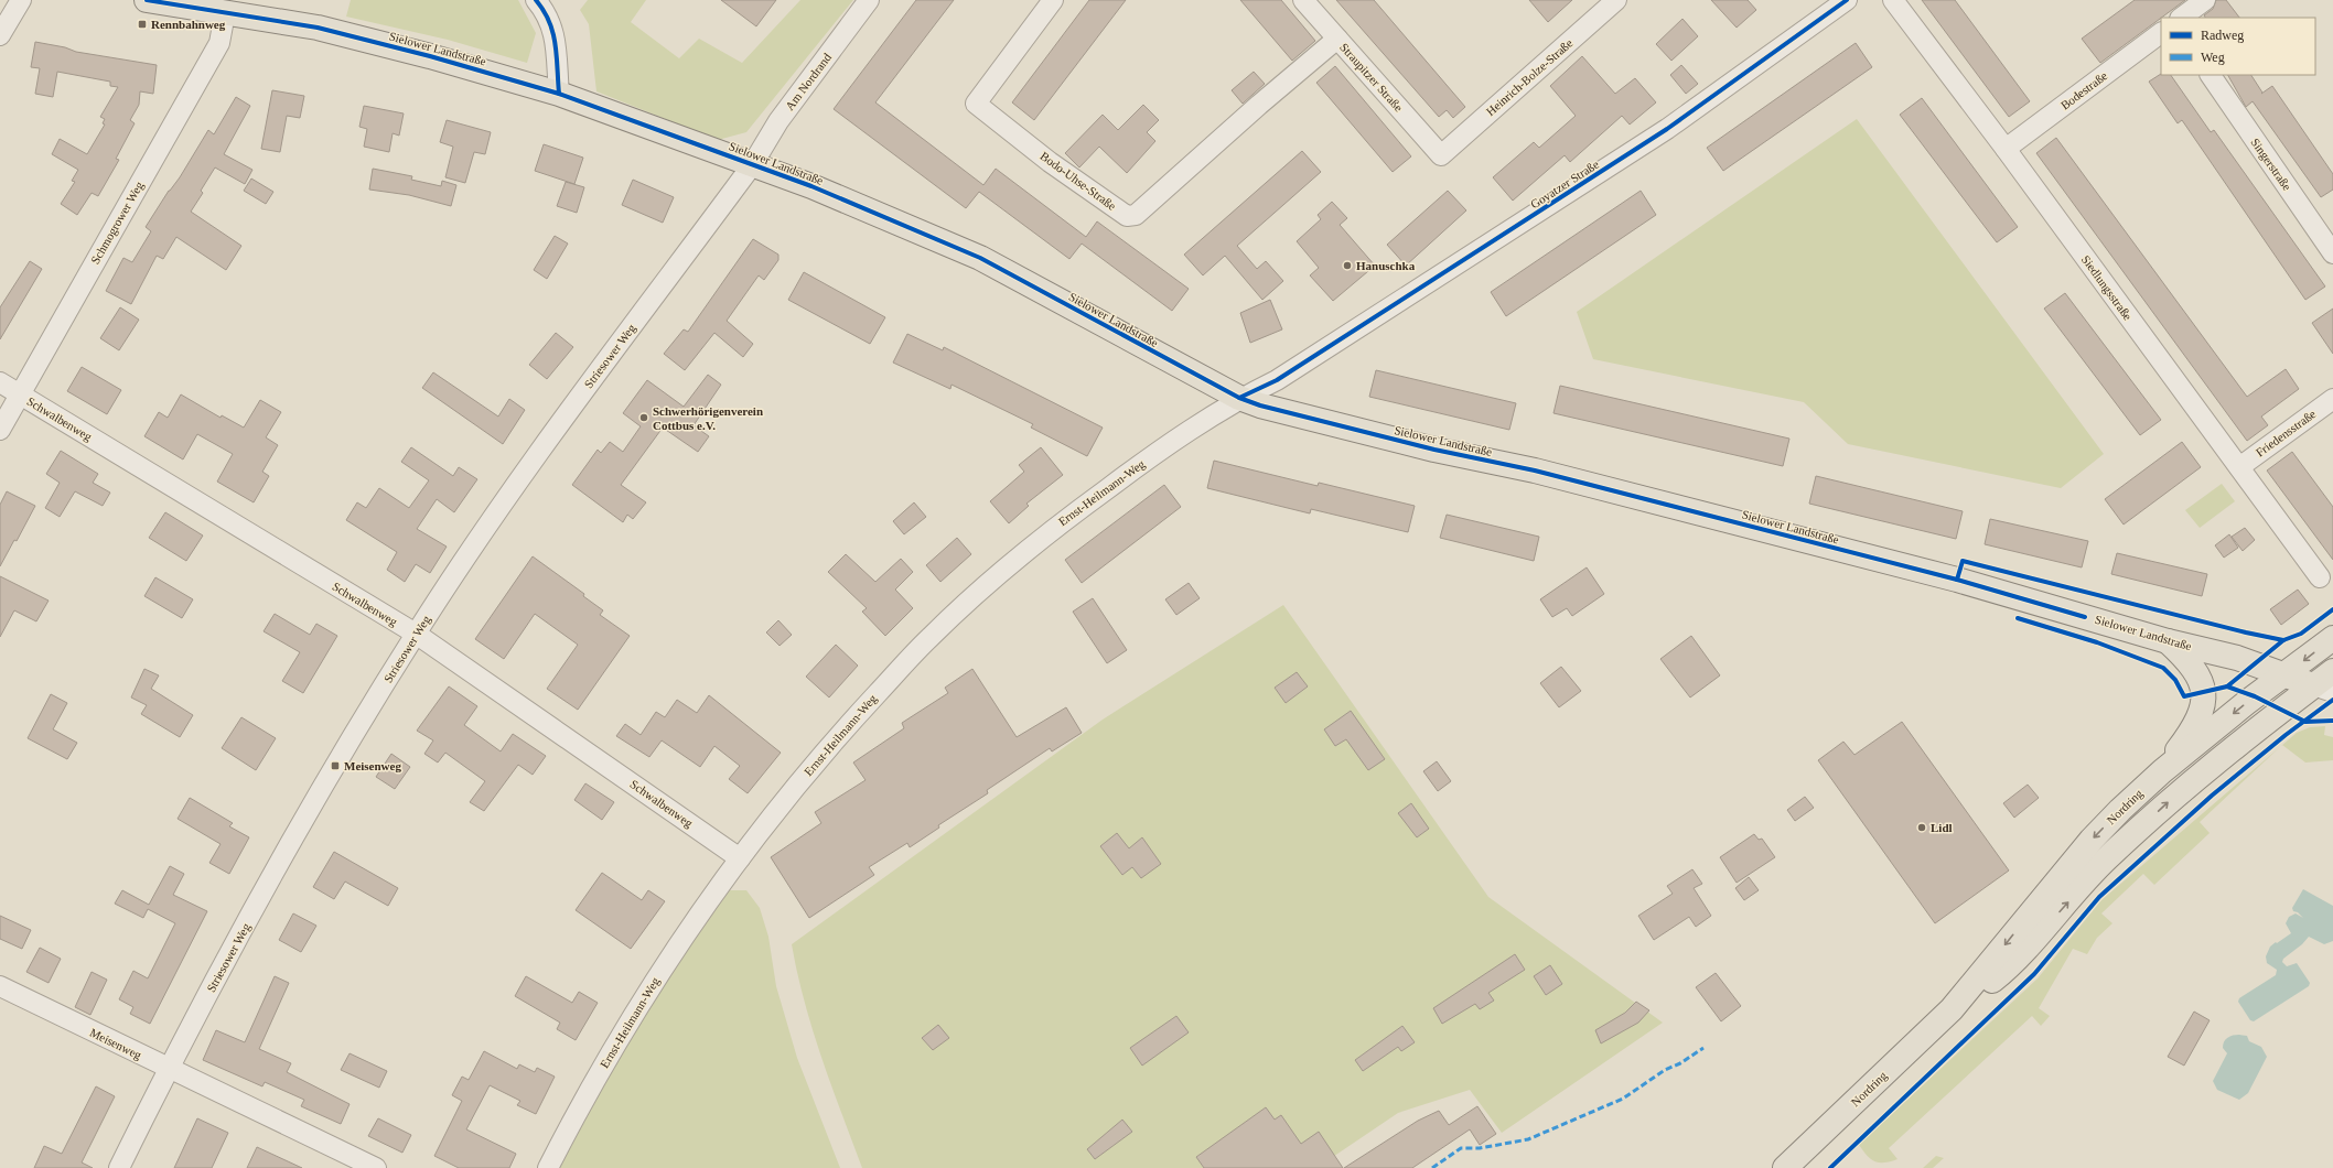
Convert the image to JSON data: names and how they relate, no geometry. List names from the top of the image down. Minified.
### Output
{"streets":{"main road":["Sielower Landstraße","Nordring"],"street":["Straupitzer Straße","Heinrich-Bolze-Straße","Am Nordrand","Bodestraße","Singerstraße","Bodo-Uhse-Straße","Goyatzer Straße","Schmogrower Weg","Siedlungsstraße","Striesower Weg","Schwalbenweg","Friedensstraße","Ernst-Heilmann-Weg","Meisenweg"]},"crossings":[["Sielower Landstraße","Am Nordrand"],["Sielower Landstraße","Goyatzer Straße"],["Sielower Landstraße","Schmogrower Weg"],["Sielower Landstraße","Striesower Weg"],["Sielower Landstraße","Ernst-Heilmann-Weg"],["Sielower Landstraße","Nordring"],["Straupitzer Straße","Heinrich-Bolze-Straße"],["Straupitzer Straße","Bodo-Uhse-Straße"],["Am Nordrand","Striesower Weg"],["Bodestraße","Siedlungsstraße"],["Goyatzer Straße","Ernst-Heilmann-Weg"],["Schmogrower Weg","Schwalbenweg"],["Siedlungsstraße","Friedensstraße"],["Striesower Weg","Schwalbenweg"],["Striesower Weg","Meisenweg"],["Schwalbenweg","Ernst-Heilmann-Weg"]],"places":{"transit":["Rennbahnweg","Meisenweg"],"other":["Hanuschka","Schwerhörigenverein Cottbus e.V.","Lidl"]},"legend":["Radweg","Weg"]}
